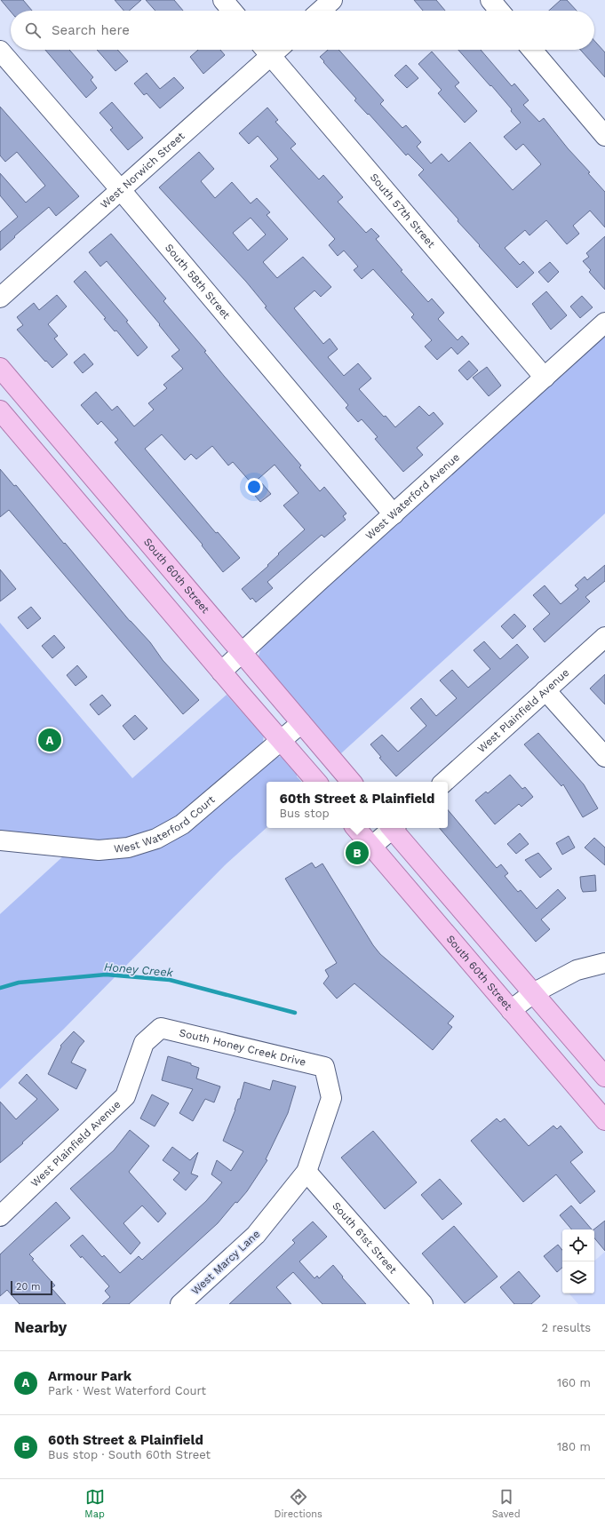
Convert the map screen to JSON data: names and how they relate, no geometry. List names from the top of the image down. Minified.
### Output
{"streets":{"main road":["South 60th Street"],"street":["West Norwich Street","South 57th Street","South 58th Street","West Waterford Avenue","West Plainfield Avenue","West Waterford Court","South Honey Creek Drive","South 61st Street","West Marcy Lane"]},"crossings":[["West Norwich Street","South 58th Street"],["South 57th Street","West Waterford Avenue"],["South 58th Street","West Waterford Avenue"],["West Waterford Avenue","South 60th Street"],["South 60th Street","West Waterford Court"],["West Plainfield Avenue","South Honey Creek Drive"],["South Honey Creek Drive","West Marcy Lane"],["South 61st Street","West Marcy Lane"]],"water":["Honey Creek"],"scale_bar":"20 m","page":{"search":"Search here","pins":["A","B"],"popup":["60th Street & Plainfield","Bus stop"],"scale":"20 m","heading":["Nearby","2 results"],"list":[{"mark":"A","name":"Armour Park","note":"Park · West Waterford Court","value":"160 m"},{"mark":"B","name":"60th Street & Plainfield","note":"Bus stop · South 60th Street","value":"180 m"}],"nav":["Map","Directions","Saved"]}}
